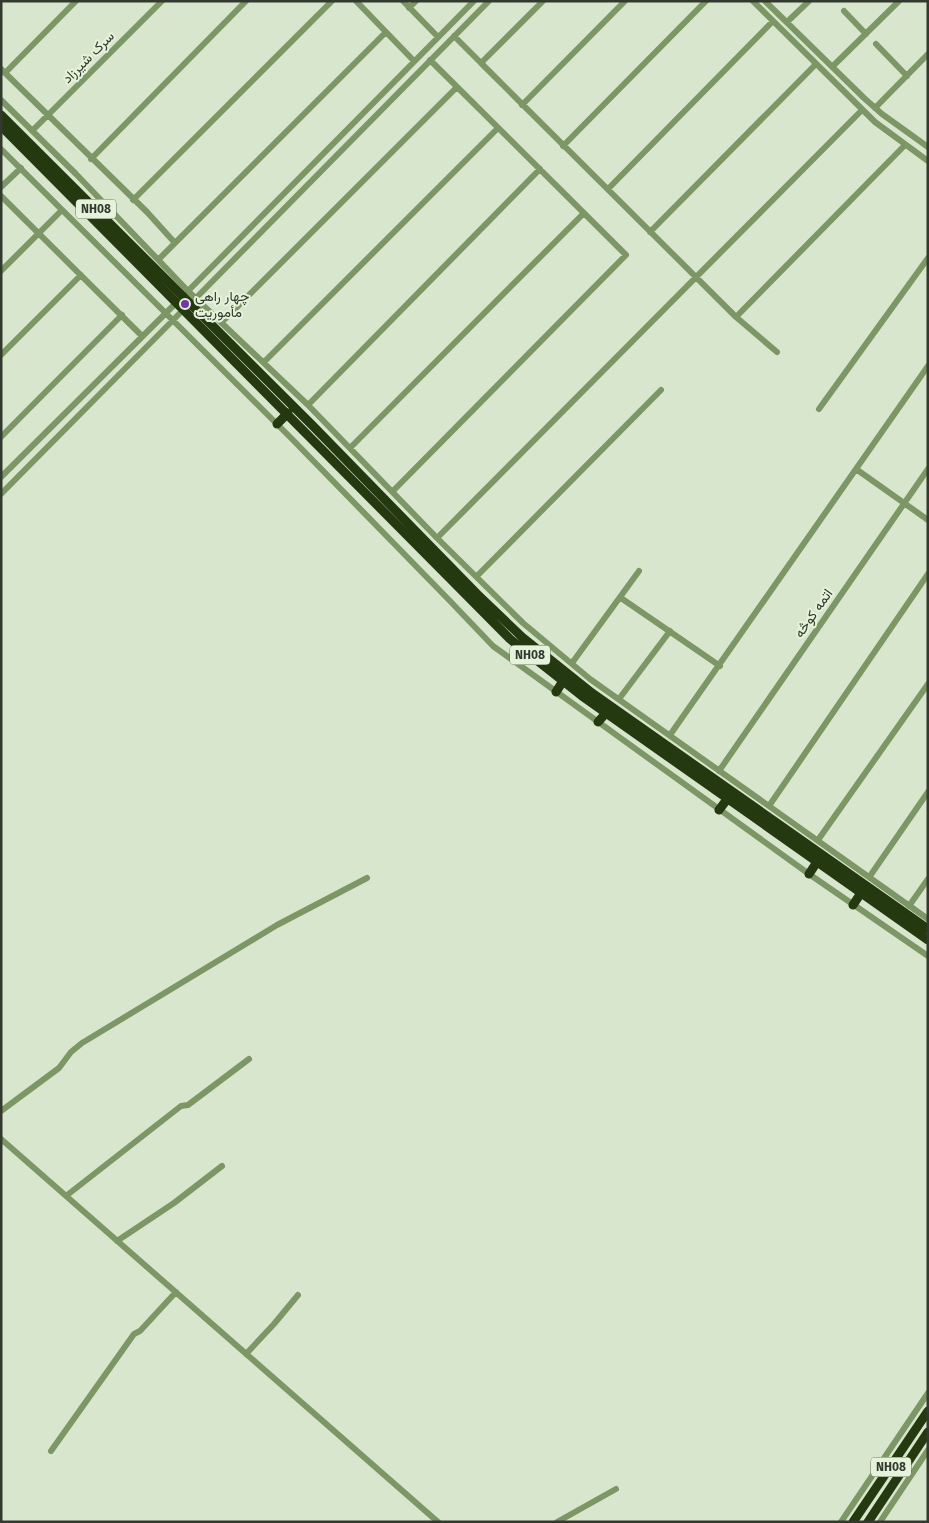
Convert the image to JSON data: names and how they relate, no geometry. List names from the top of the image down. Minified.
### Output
{"streets":{"highway":["NH08"],"street":["سرک شیرزاد","اتمه کوڅه"]},"places":["چهار راهی مأموریت"]}
